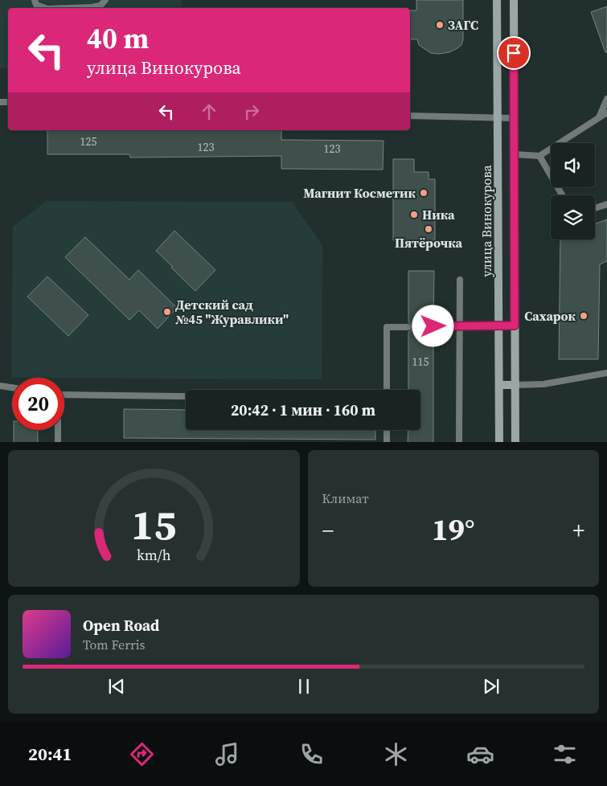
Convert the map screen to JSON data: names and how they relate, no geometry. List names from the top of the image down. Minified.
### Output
{"streets":{"main road":["улица Винокурова"]},"places":["ЗАГС","Магнит Косметик","Ника","Пятёрочка","Детский сад №45 \"Журавлики\"","Сахарок"],"house_numbers":["125","123","123","115"],"page":{"turn":["40 m","улица Винокурова"],"limit":"20","trip":"20:42 · 1 мин · 160 m","tile":"Климат","heat":["−","19°","+"],"song":["Open Road","Tom Ferris"],"tabs":"20:41","gauge":["15","km/h"]}}
